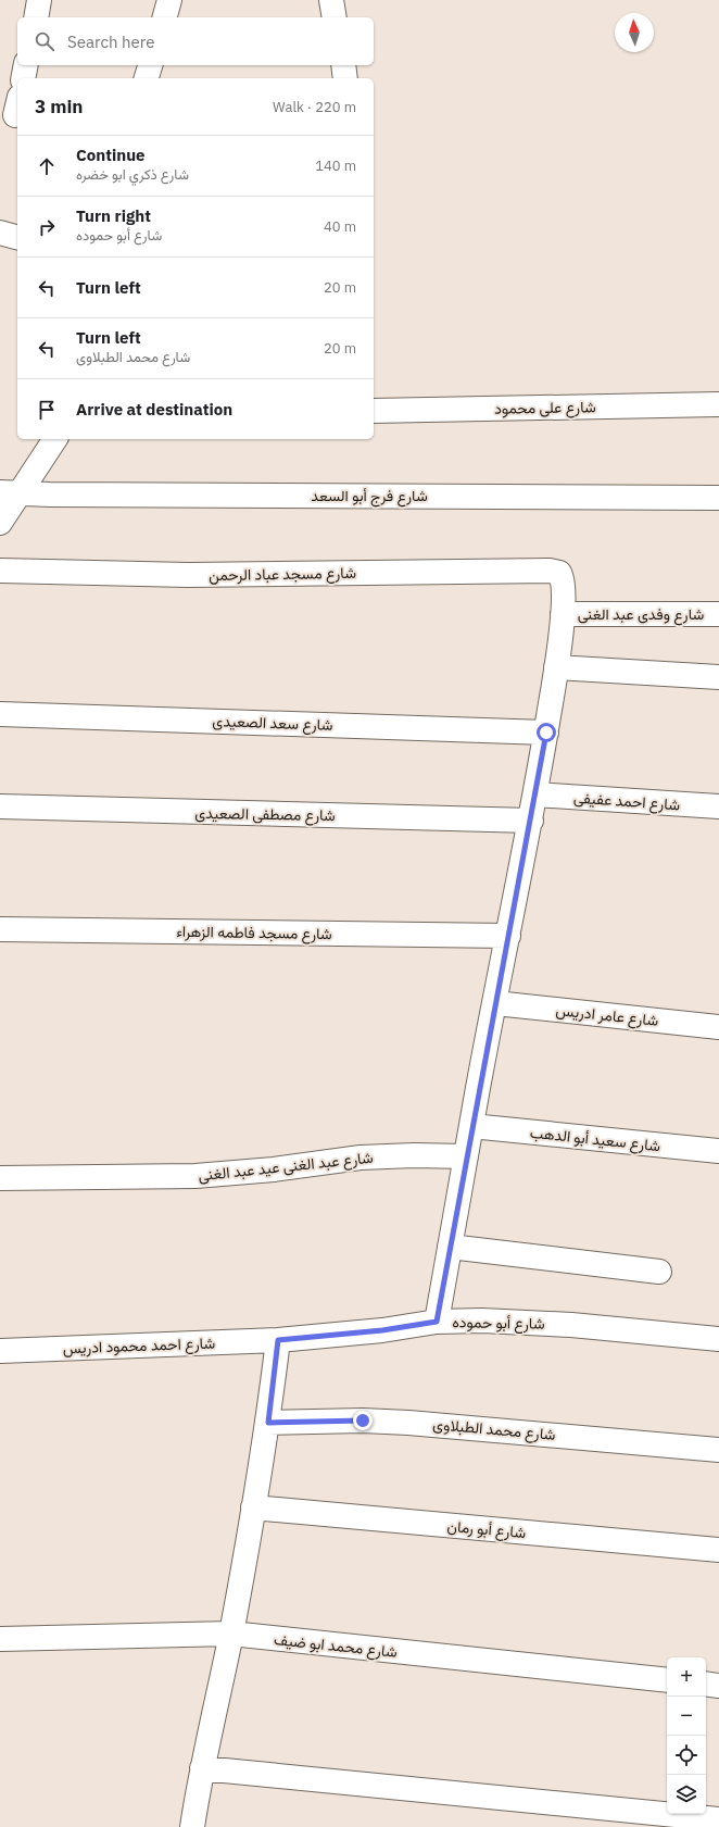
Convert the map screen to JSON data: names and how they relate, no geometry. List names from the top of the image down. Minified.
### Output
{"streets":{"street":["شارع على محمود","شارع فرج أبو السعد","شارع مسجد عباد الرحمن","شارع وفدى عبد الغنى","شارع سعد الصعيدى","شارع احمد عفيفى","شارع مصطفى الصعيدى","شارع مسجد فاطمه الزهراء","شارع عامر ادريس","شارع سعيد أبو الدهب","شارع عبد الغنى عيد عبد الغنى","شارع أبو حموده","شارع احمد محمود ادريس","شارع محمد الطبلاوى","شارع أبو رمان","شارع محمد ابو ضيف"]},"crossings":[["شارع مسجد عباد الرحمن","شارع وفدى عبد الغنى"],["شارع أبو حموده","شارع احمد محمود ادريس"]],"north":"top","page":{"search":"Search here","heading":["3 min","Walk · 220 m"],"list":[["Continue","شارع ذكري ابو خضره","140 m"],["Turn right","شارع أبو حموده","40 m"],["Turn left","20 m"],["Turn left","شارع محمد الطبلاوى","20 m"],"Arrive at destination"],"map_buttons":["+","−"]}}
